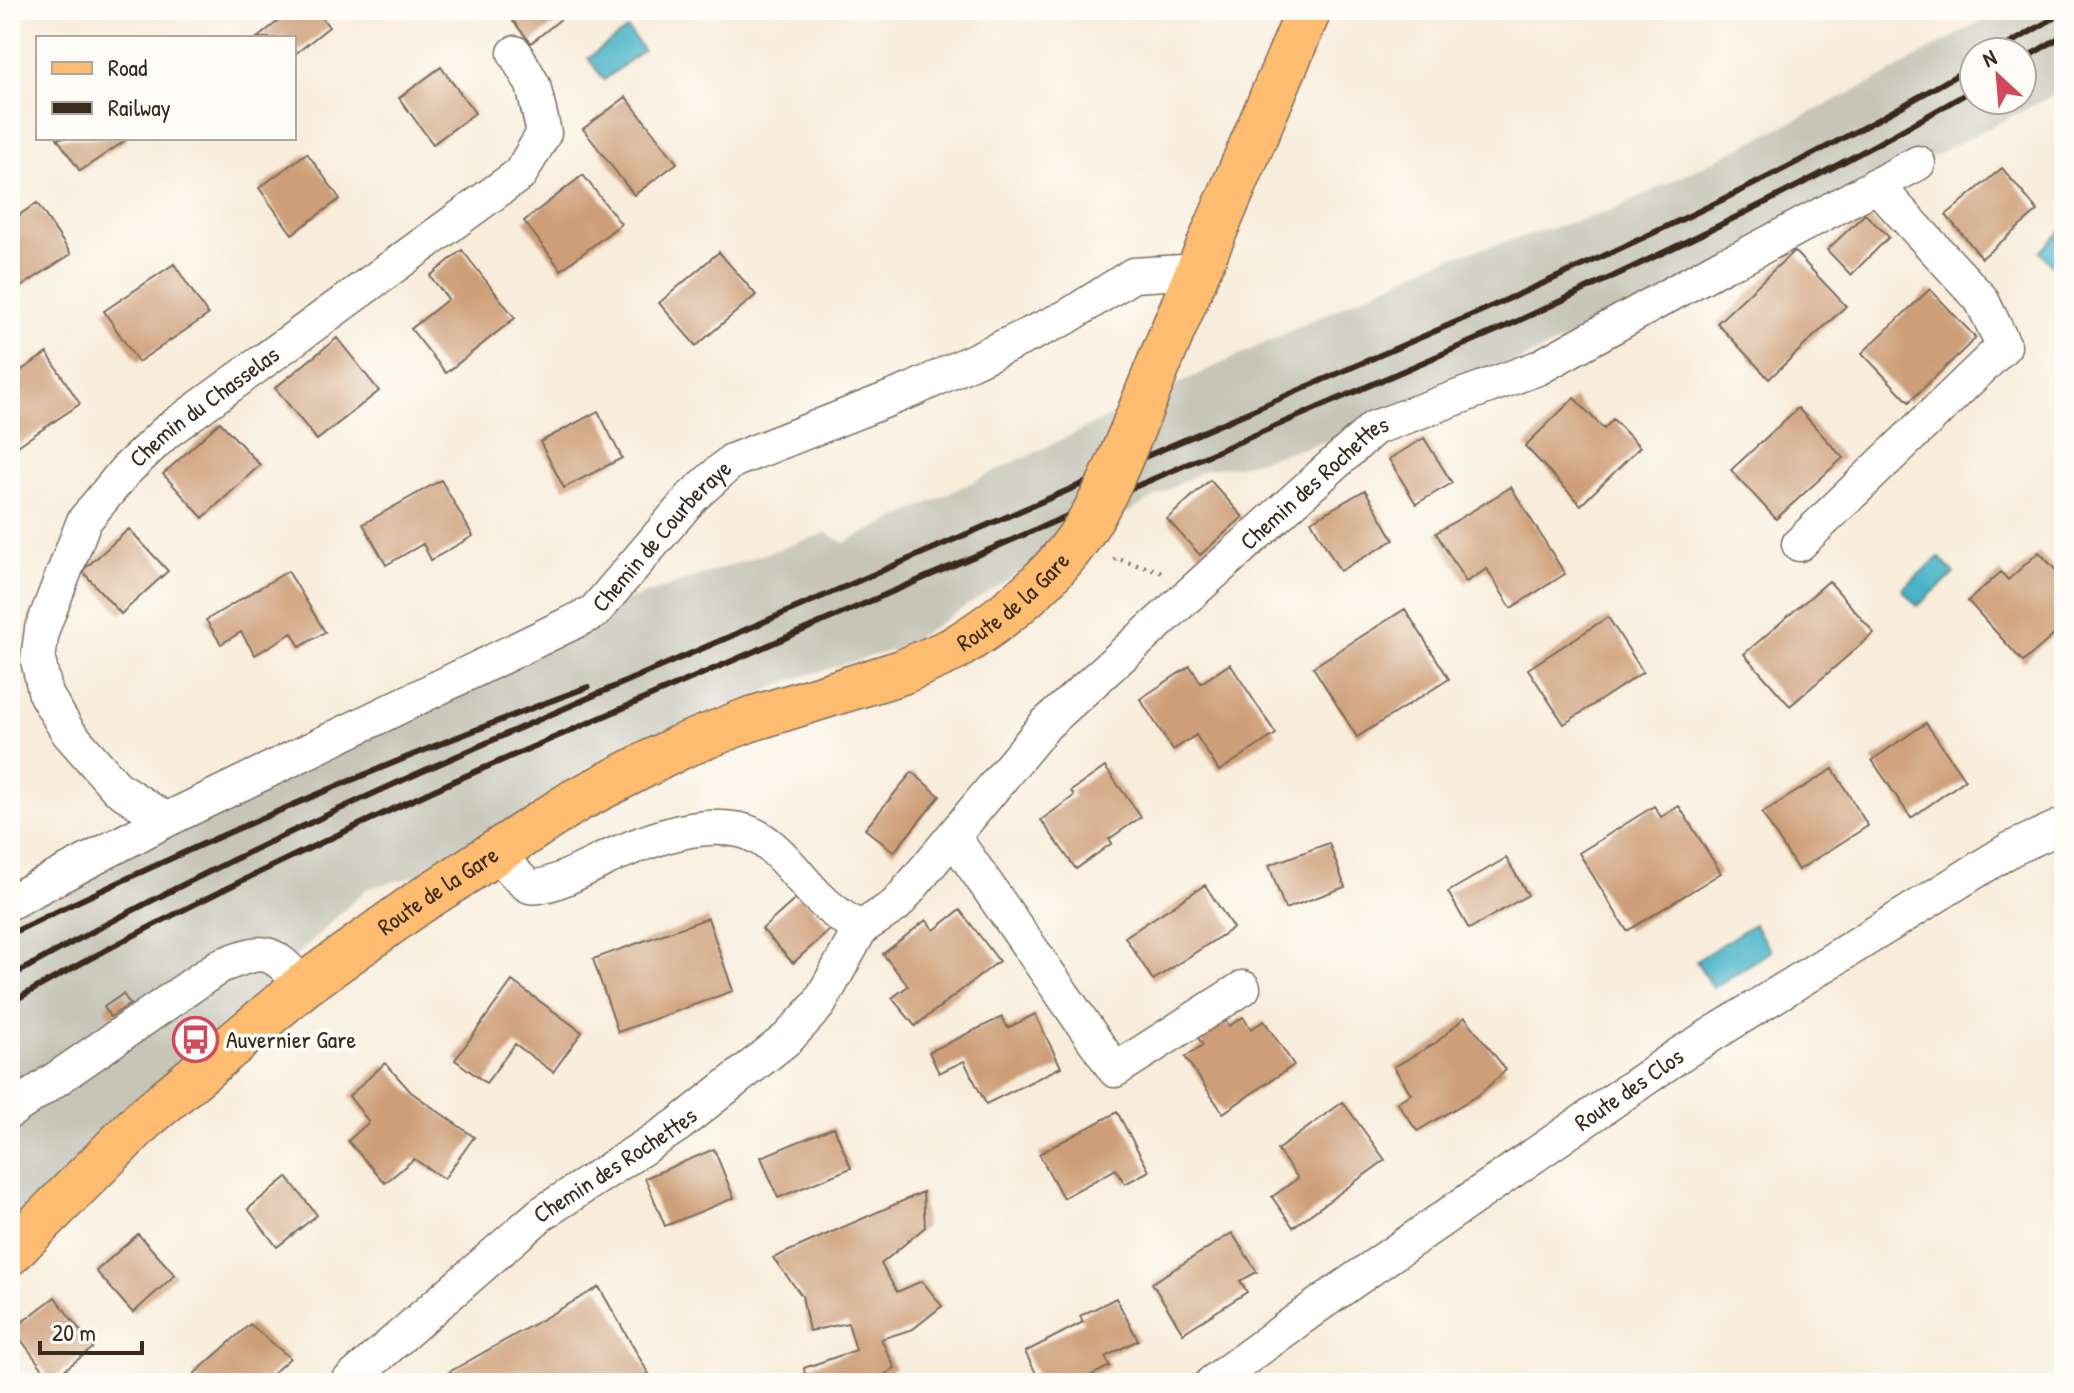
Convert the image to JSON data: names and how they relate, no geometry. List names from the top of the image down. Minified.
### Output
{"streets":{"main road":["Route de la Gare"],"street":["Chemin du Chasselas","Chemin des Rochettes","Chemin de Courberaye","Route des Clos"]},"crossings":[["Chemin du Chasselas","Chemin de Courberaye"],["Chemin de Courberaye","Route de la Gare"]],"places":{"bus stop":["Auvernier Gare"]},"legend":["Road","Railway"],"scale_bar":"20 m","north":"top left"}
